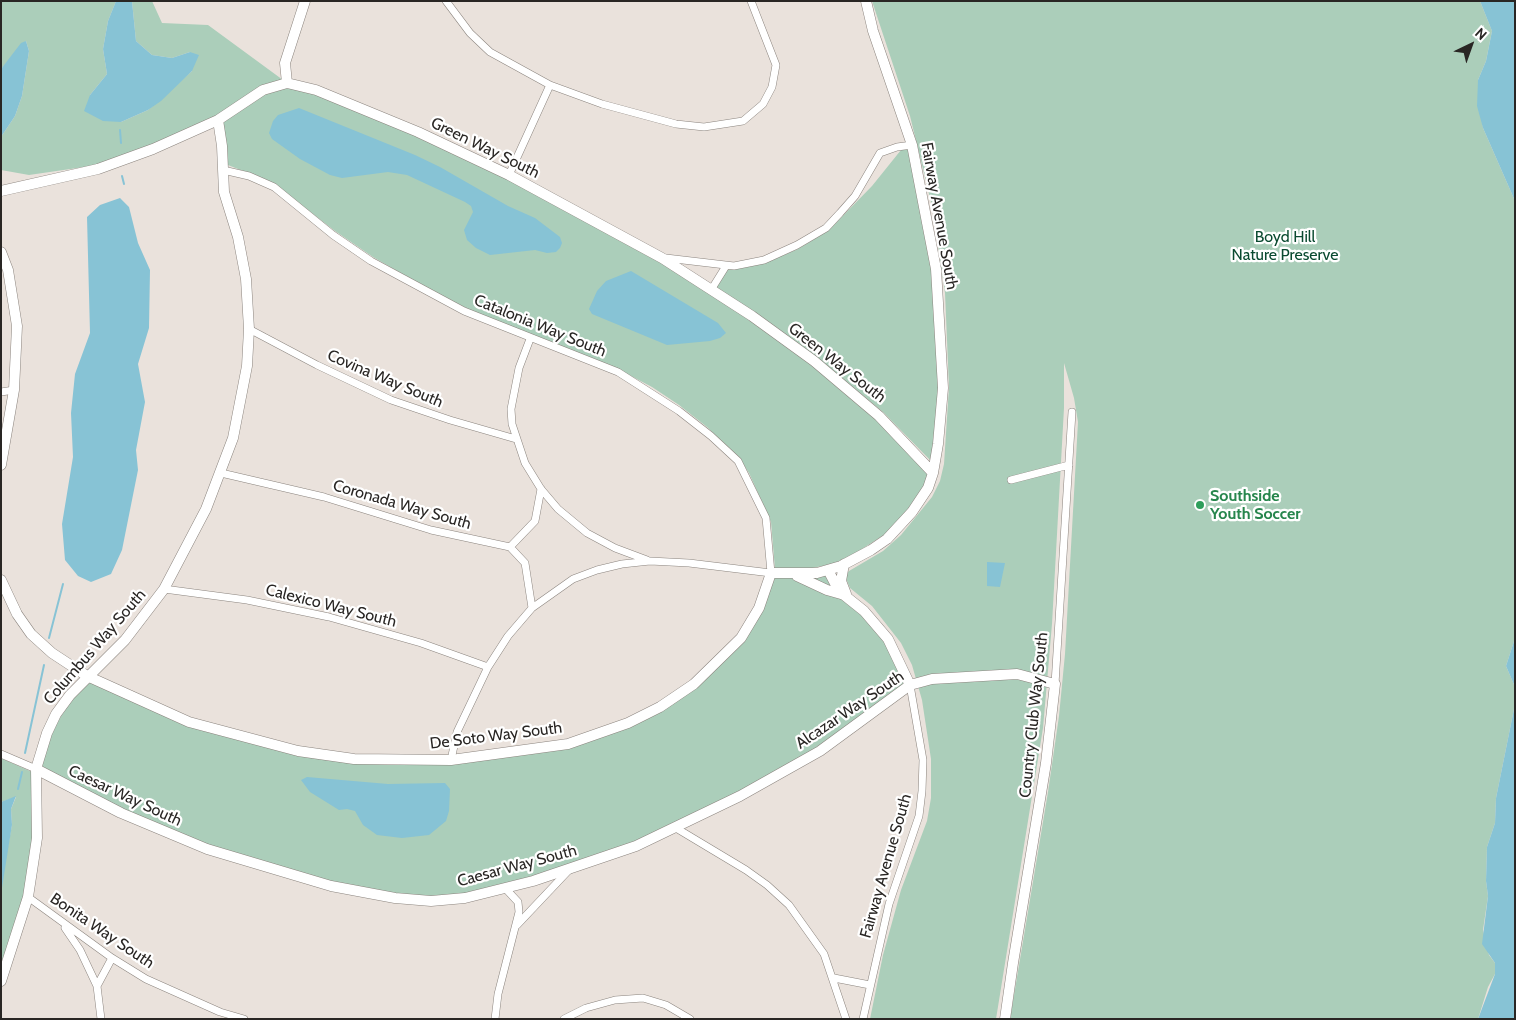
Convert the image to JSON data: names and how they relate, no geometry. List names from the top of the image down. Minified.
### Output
{"streets":{"street":["Green Way South","Fairway Avenue South","Catalonia Way South","Covina Way South","Coronada Way South","Calexico Way South","Columbus Way South","Alcazar Way South","Country Club Way South","De Soto Way South","Caesar Way South","Bonita Way South"]},"crossings":[["Green Way South","Fairway Avenue South"],["Fairway Avenue South","Catalonia Way South"],["Fairway Avenue South","Alcazar Way South"],["Fairway Avenue South","De Soto Way South"],["Catalonia Way South","Columbus Way South"],["Catalonia Way South","De Soto Way South"],["Covina Way South","Columbus Way South"],["Coronada Way South","Columbus Way South"],["Calexico Way South","Columbus Way South"],["Columbus Way South","De Soto Way South"],["Columbus Way South","Caesar Way South"],["Columbus Way South","Bonita Way South"],["Alcazar Way South","Country Club Way South"],["Alcazar Way South","Caesar Way South"]],"parks":["Boyd Hill Nature Preserve"],"places":["Southside Youth Soccer"],"north":"top right"}
